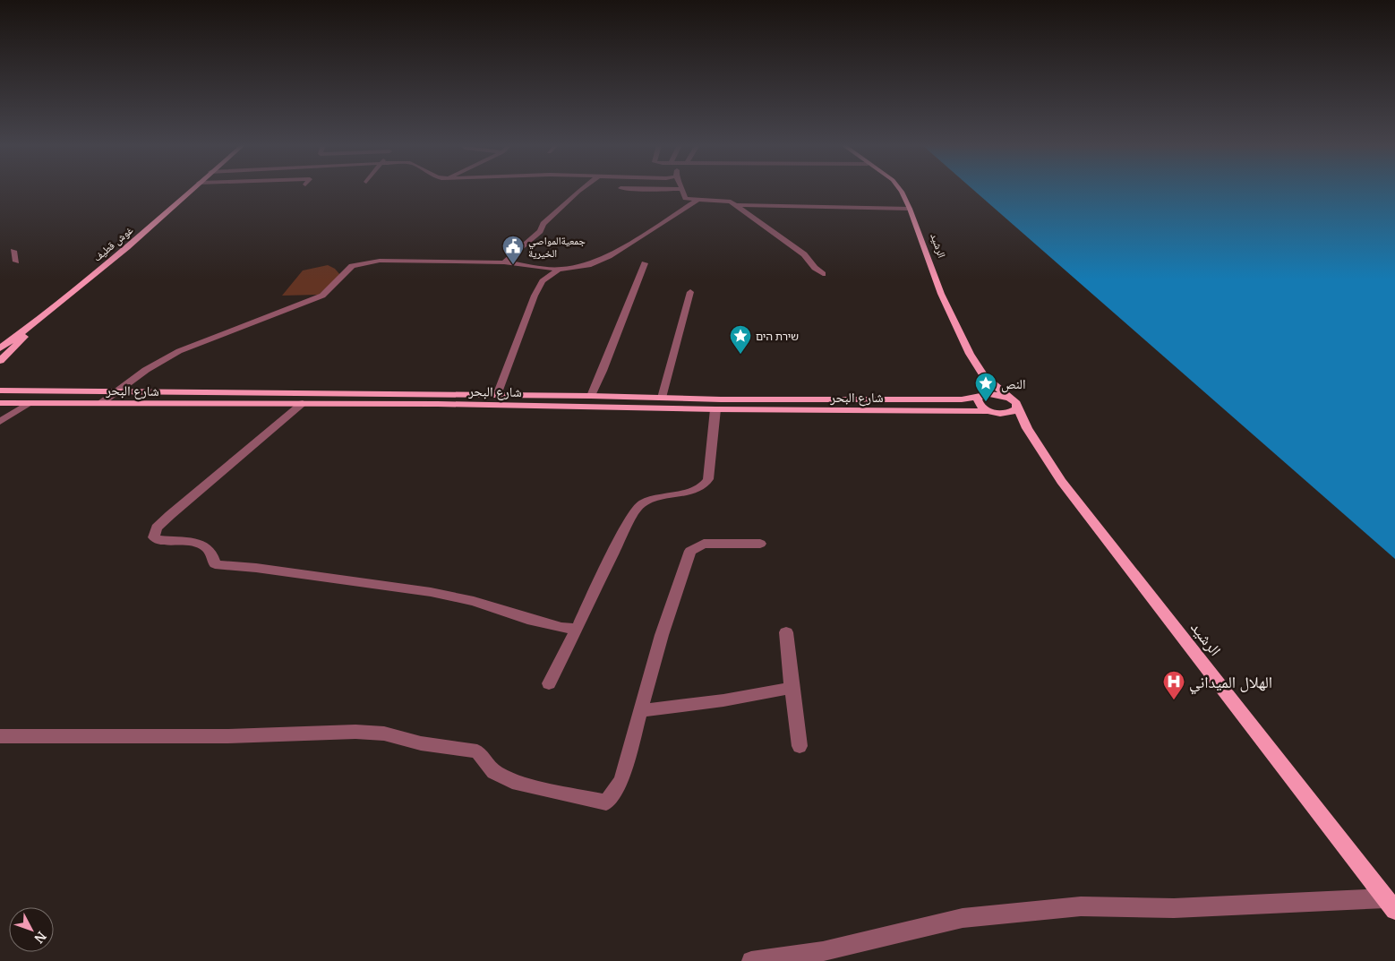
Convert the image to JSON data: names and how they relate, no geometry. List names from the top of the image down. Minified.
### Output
{"streets":{"main road":["غوش قطيف","الرشيد","شارع البحر"]},"crossings":[["الرشيد","شارع البحر"]],"places":{"public building":["جمعيةالمواصي الخيرية"],"place":["שירת הים","النص"],"hospital":["الهلال الميداني"]},"north":"bottom right"}
